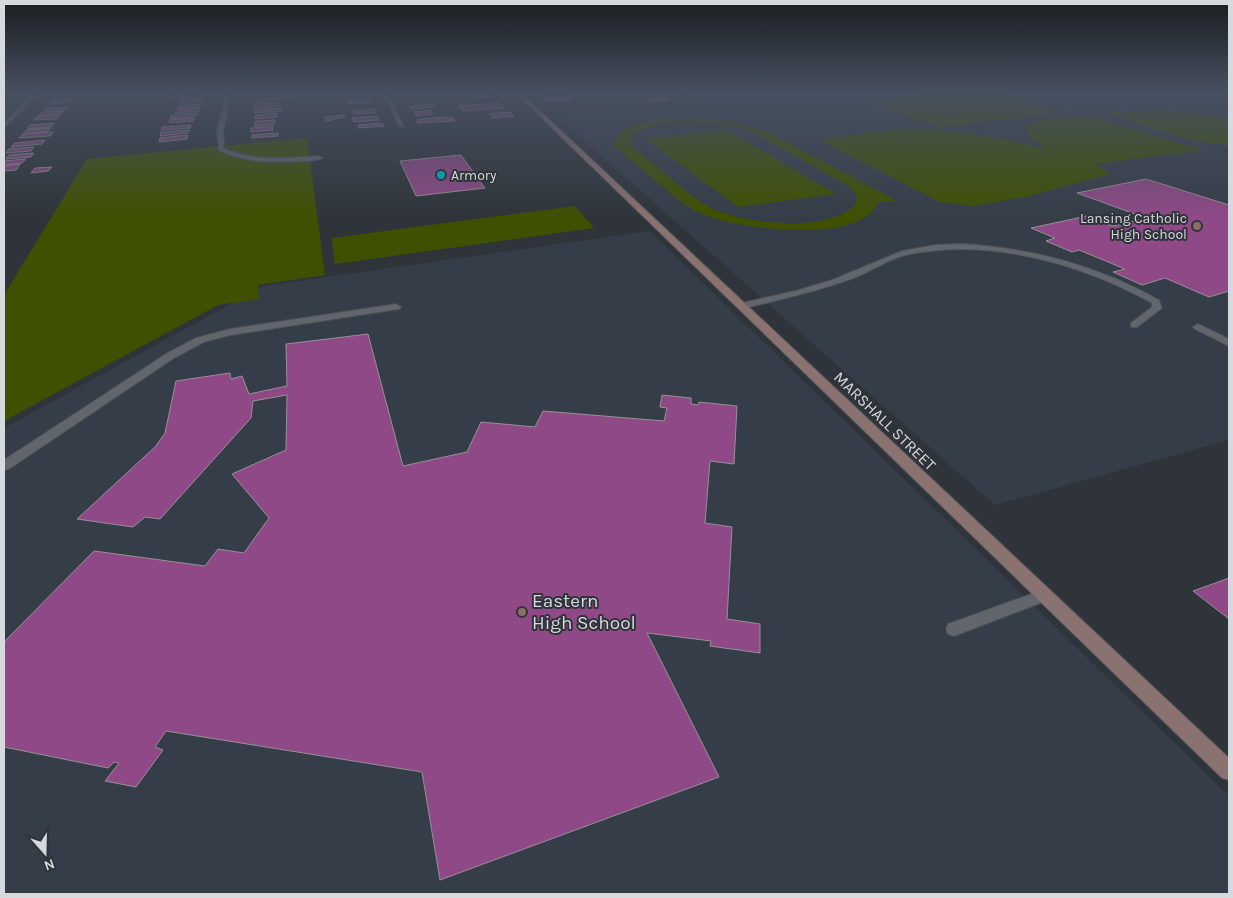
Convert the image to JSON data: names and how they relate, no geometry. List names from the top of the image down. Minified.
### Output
{"streets":{"street":["MARSHALL STREET"]},"places":["Armory","Lansing Catholic High School","Eastern High School"],"north":"bottom"}
